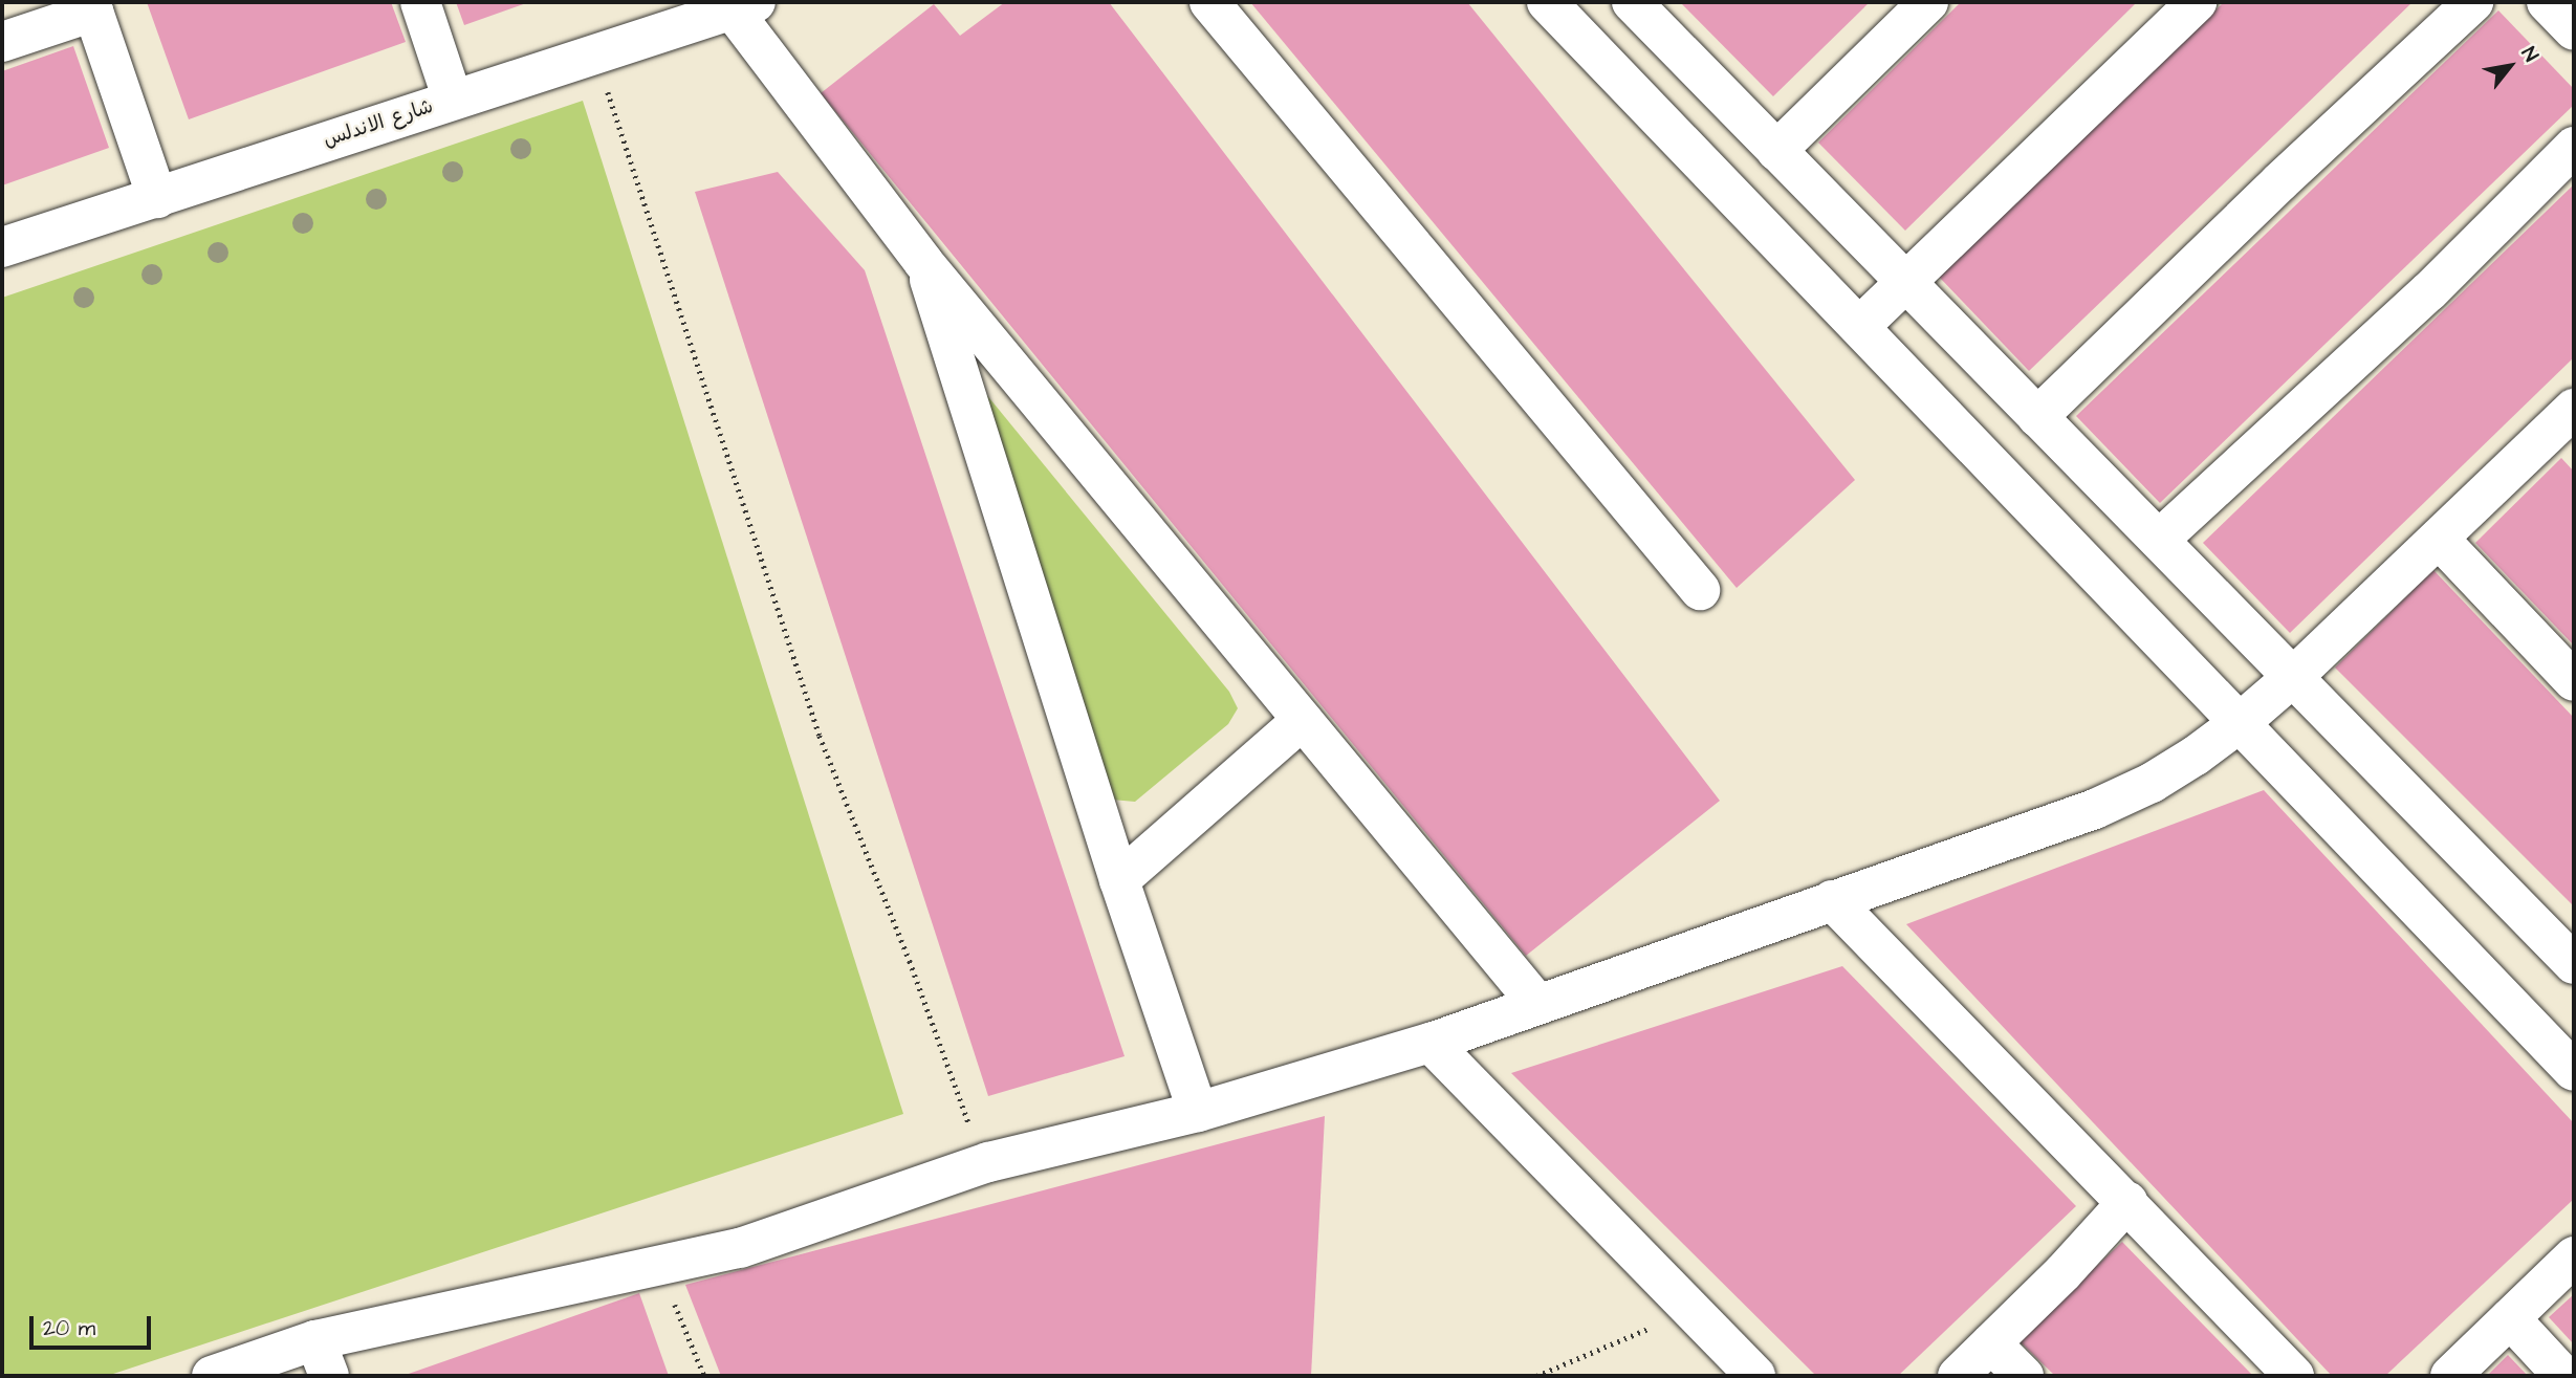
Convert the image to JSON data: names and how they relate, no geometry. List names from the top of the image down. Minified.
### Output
{"streets":{"street":["شارع الاندلس"]},"scale_bar":"20 m","north":"top right"}
